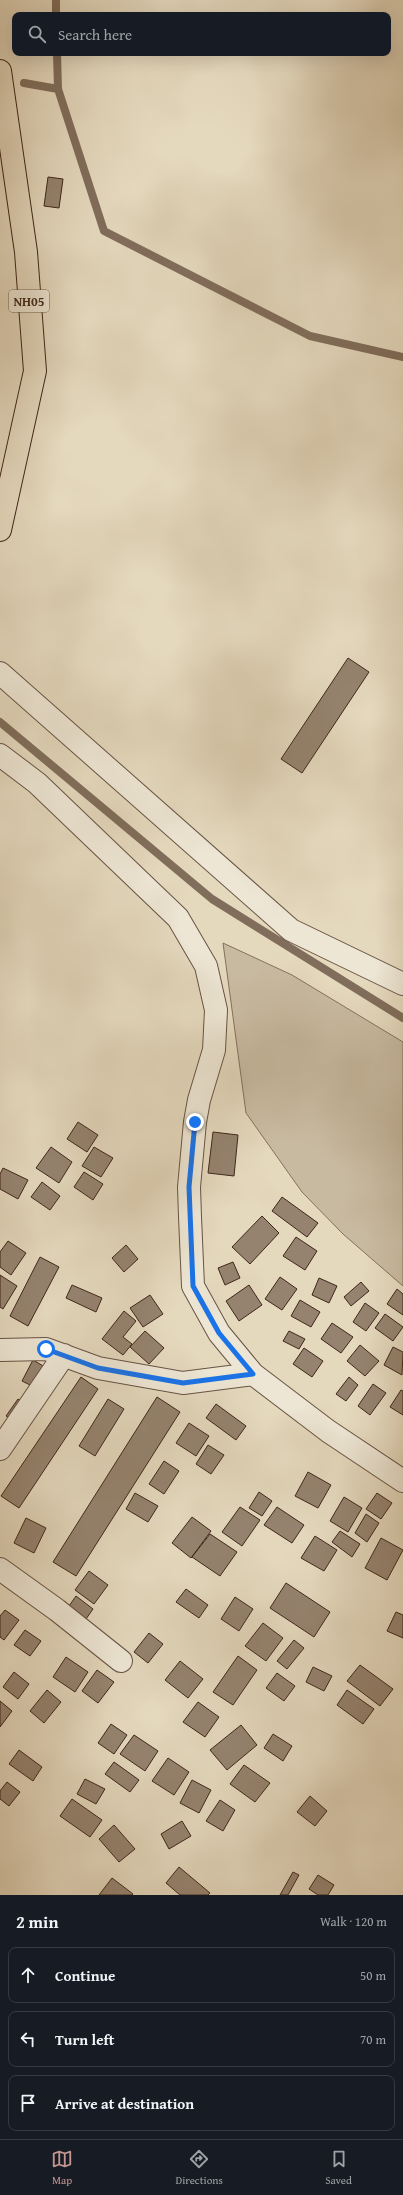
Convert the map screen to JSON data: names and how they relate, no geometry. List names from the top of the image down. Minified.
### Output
{"streets":{"main road":["NH05"]},"page":{"search":"Search here","heading":["2 min","Walk · 120 m"],"list":[["Continue","50 m"],["Turn left","70 m"],"Arrive at destination"],"nav":["Map","Directions","Saved"]}}
